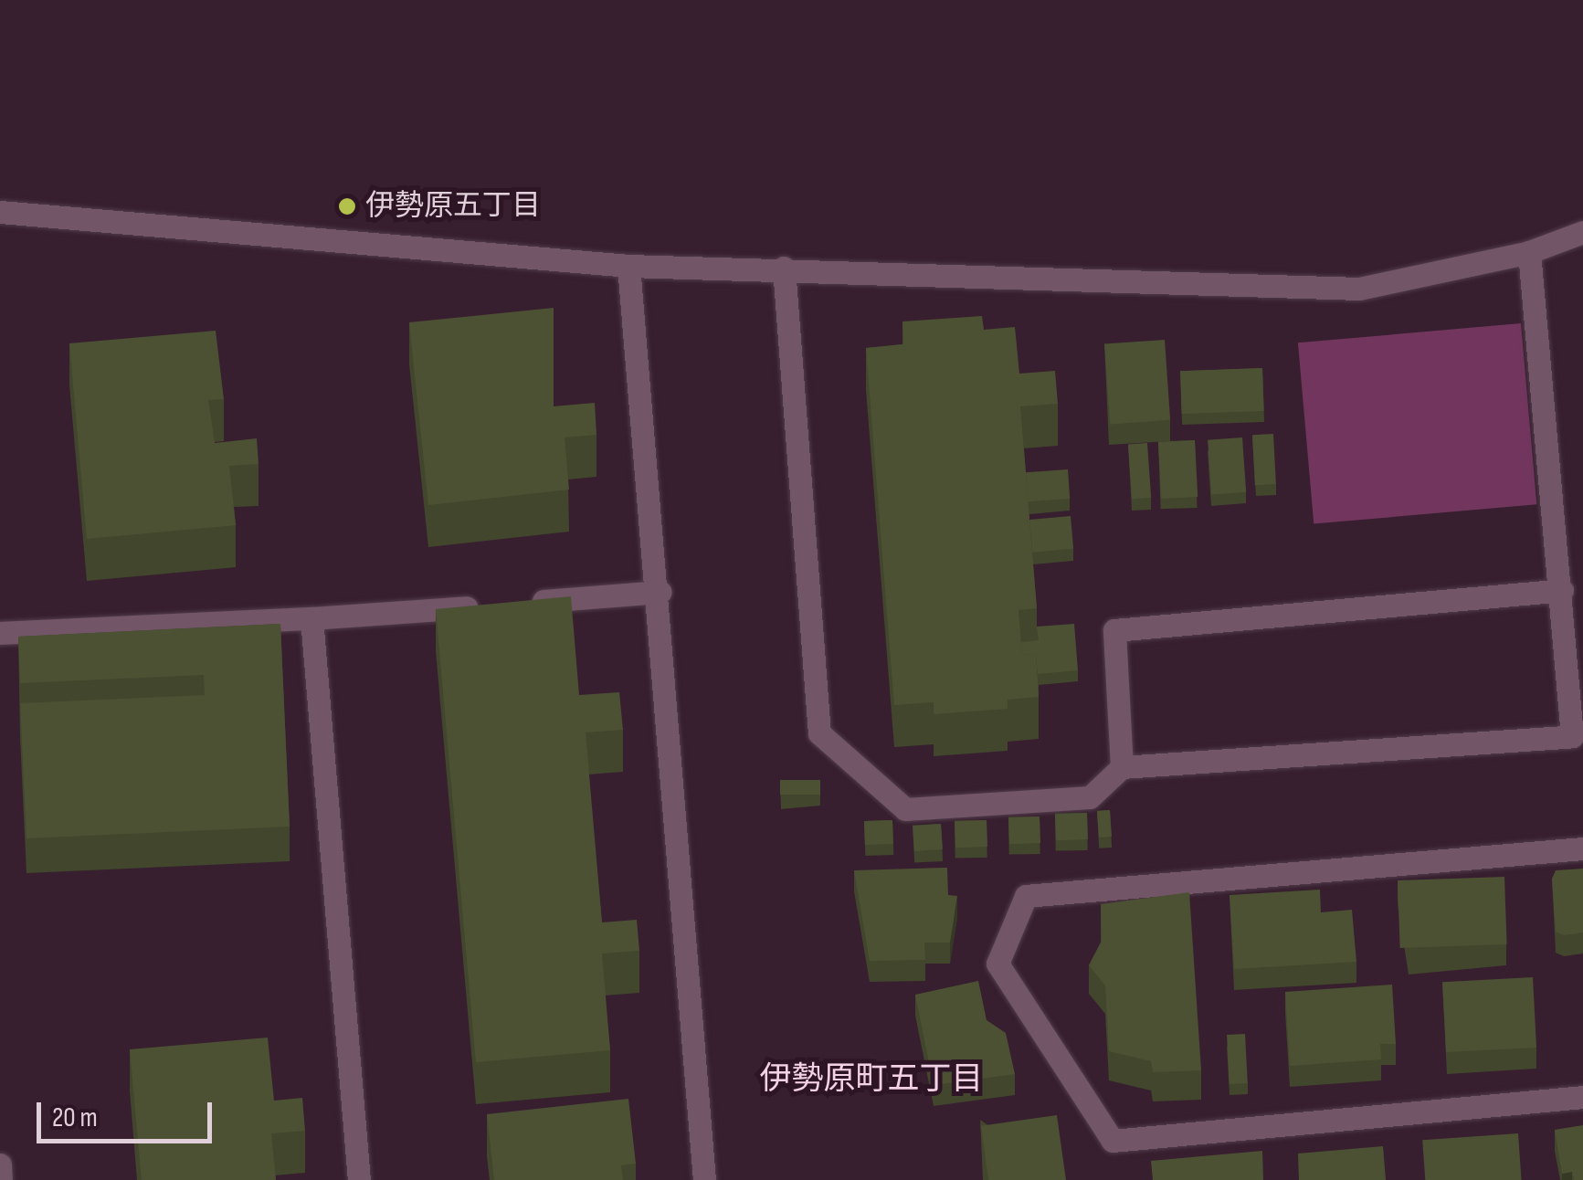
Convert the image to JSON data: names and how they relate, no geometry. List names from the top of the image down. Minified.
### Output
{"districts":["伊勢原町五丁目"],"places":["伊勢原五丁目"],"scale_bar":"20 m"}
